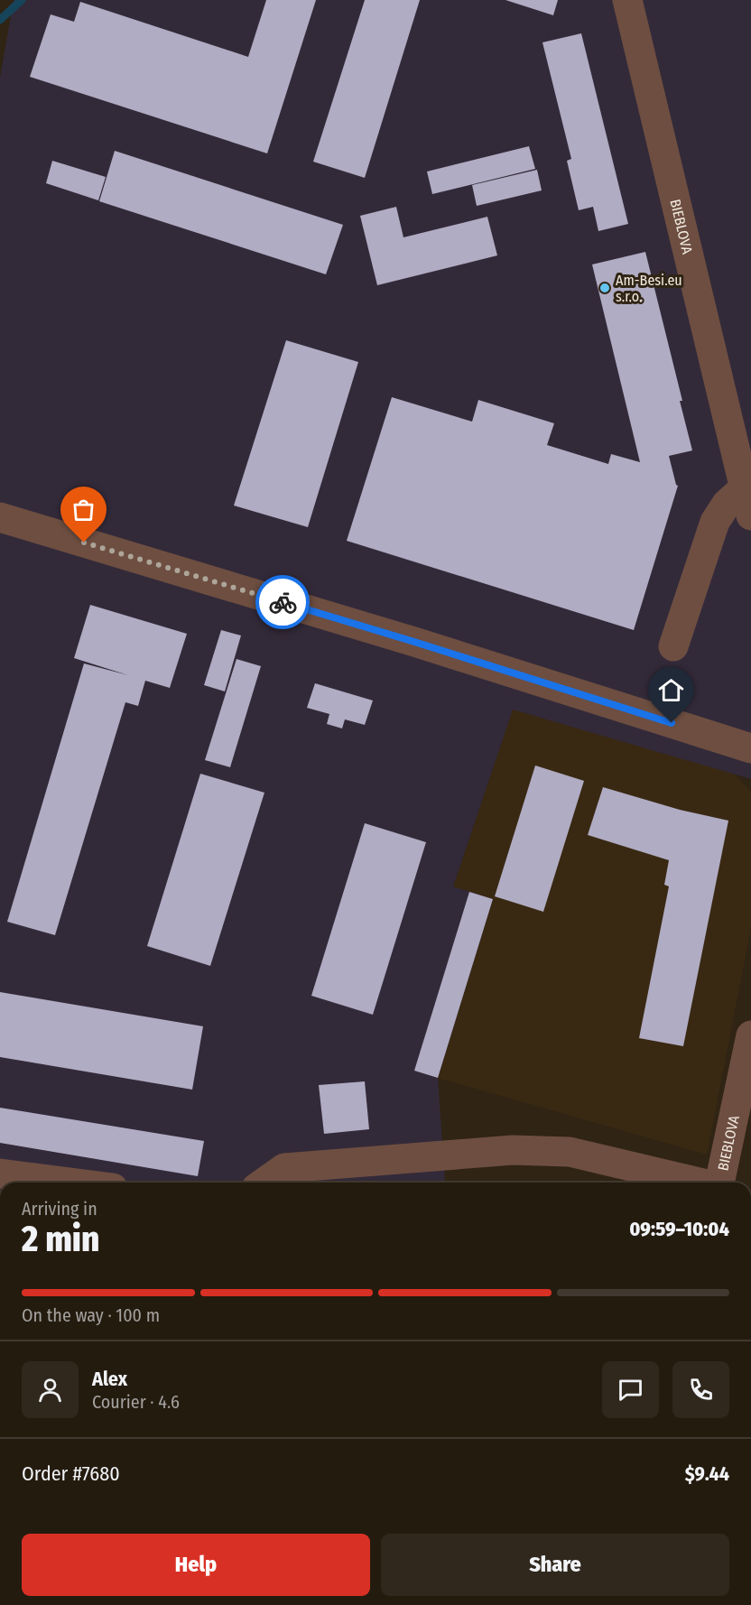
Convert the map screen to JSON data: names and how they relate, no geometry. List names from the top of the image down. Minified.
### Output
{"streets":{"street":["BIEBLOVA"]},"places":["Am-Besi.eu s.r.o."],"page":{"heading":["2 min","Arriving in","09:59–10:04"],"panel":["Alex","Courier · 4.6","Order #7680","$9.44"],"bar":"On the way · 100 m","buttons":["Help","Share"]}}
